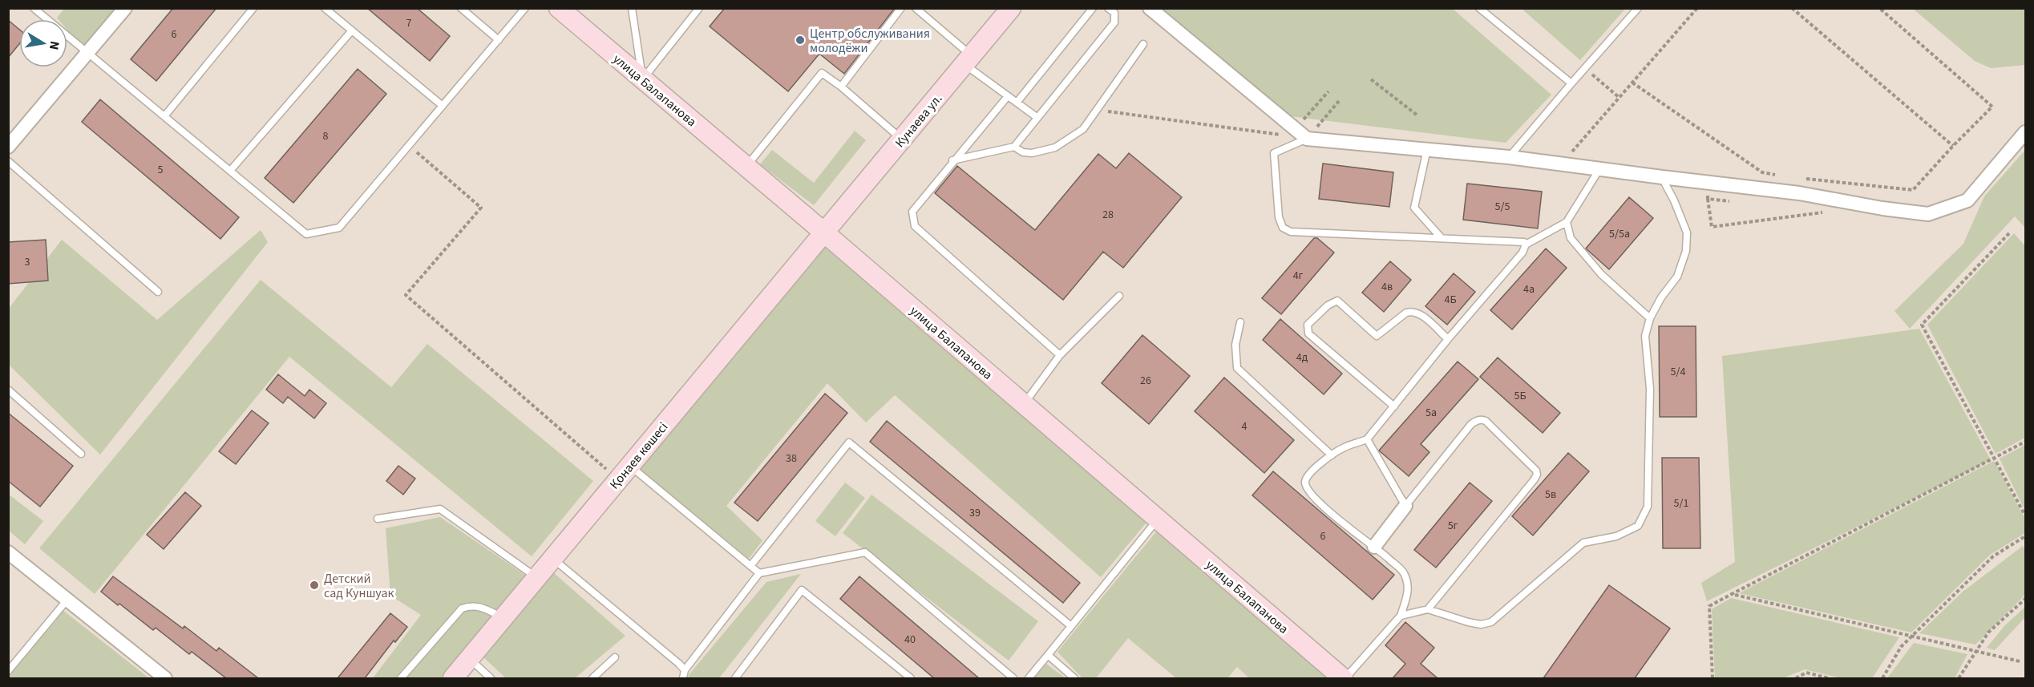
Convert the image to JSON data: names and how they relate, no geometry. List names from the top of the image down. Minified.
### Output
{"streets":{"street":["улица Балапанова","Кунаева ул.","Қонаев көшесі"]},"crossings":[["улица Балапанова","Кунаева ул."],["улица Балапанова","Қонаев көшесі"],["Кунаева ул.","Қонаев көшесі"]],"places":["Центр обслуживания молодёжи","Детский сад Куншуак"],"house_numbers":["7","6","8","5","5/5","28","5/5а","3","4г","4в","4а","4Б","4д","5/4","26","5Б","5а","4","38","5в","5/1","39","5г","6","40"],"north":"right"}
